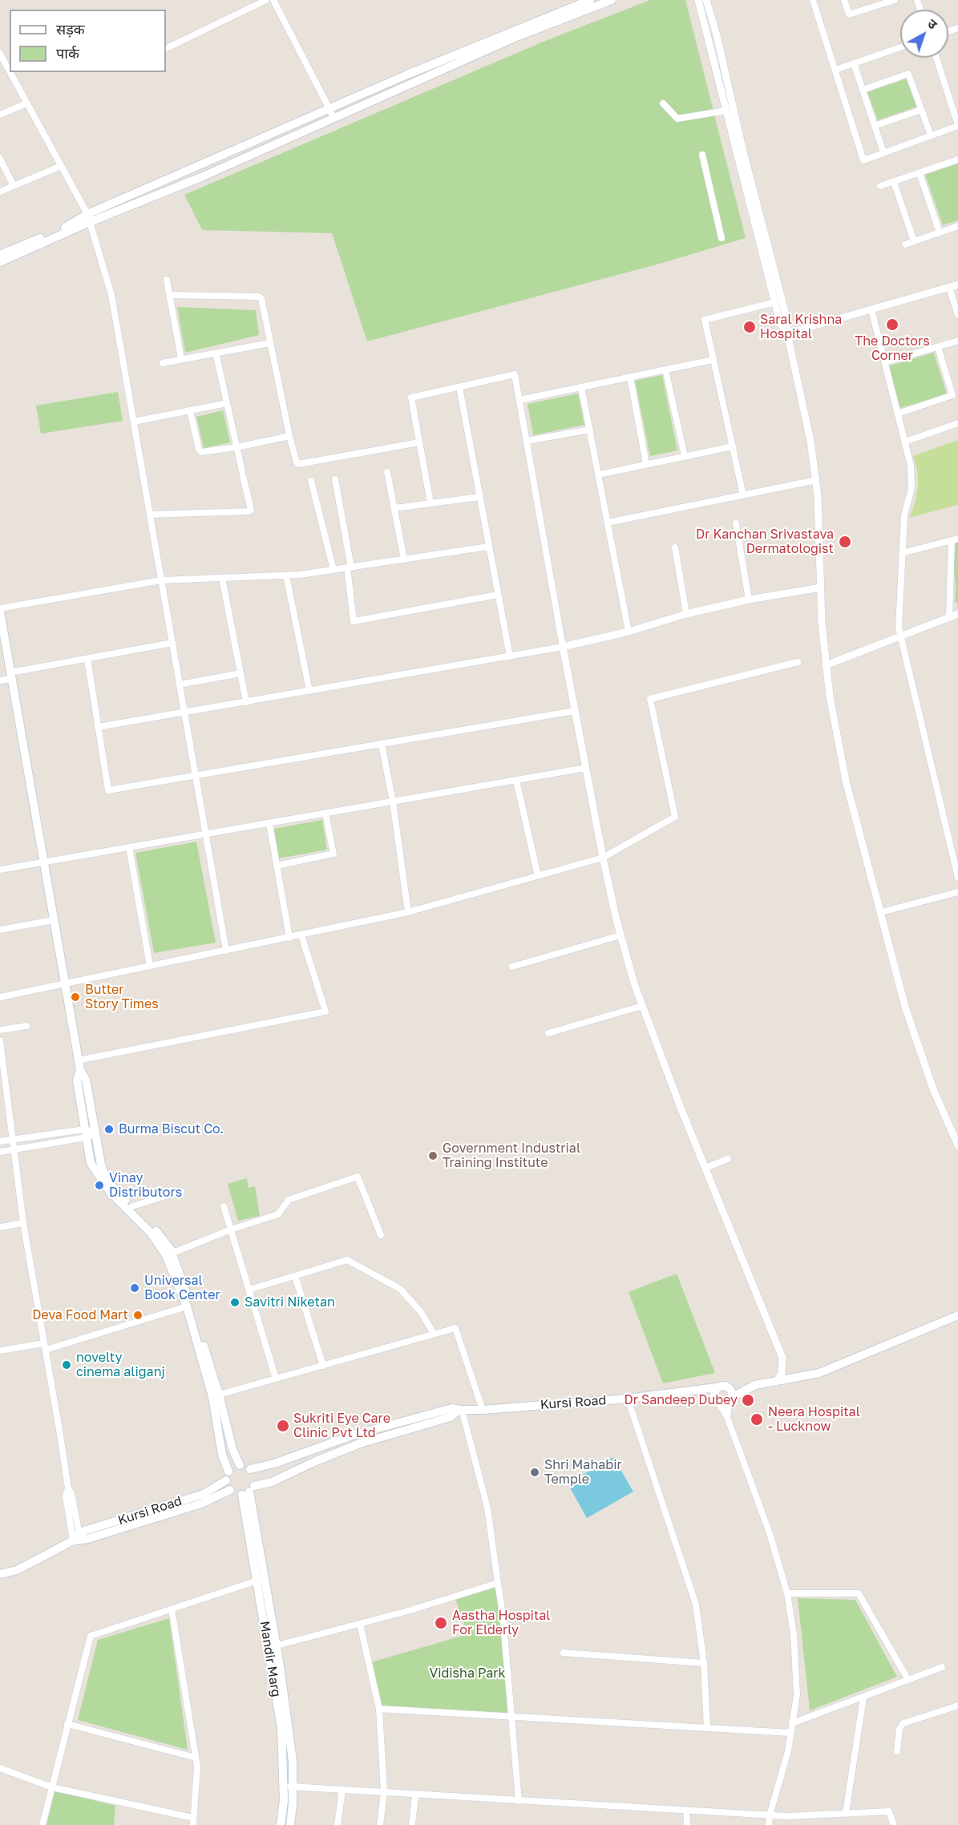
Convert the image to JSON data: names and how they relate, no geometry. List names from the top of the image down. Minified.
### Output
{"streets":{"main road":["Kursi Road","Mandir Marg"]},"parks":["Vidisha Park"],"places":["The Doctors Corner","Saral Krishna Hospital","Dr Kanchan Srivastava Dermatologist","Butter Story Times","Burma Biscut Co.","Government Industrial Training Institute","Vinay Distributors","Universal Book Center","Savitri Niketan","Deva Food Mart","novelty cinema aliganj","Dr Sandeep Dubey","Neera Hospital - Lucknow","Sukriti Eye Care Clinic Pvt Ltd","Shri Mahabir Temple","Aastha Hospital For Elderly"],"legend":["सड़क","पार्क"],"north":"top right"}
